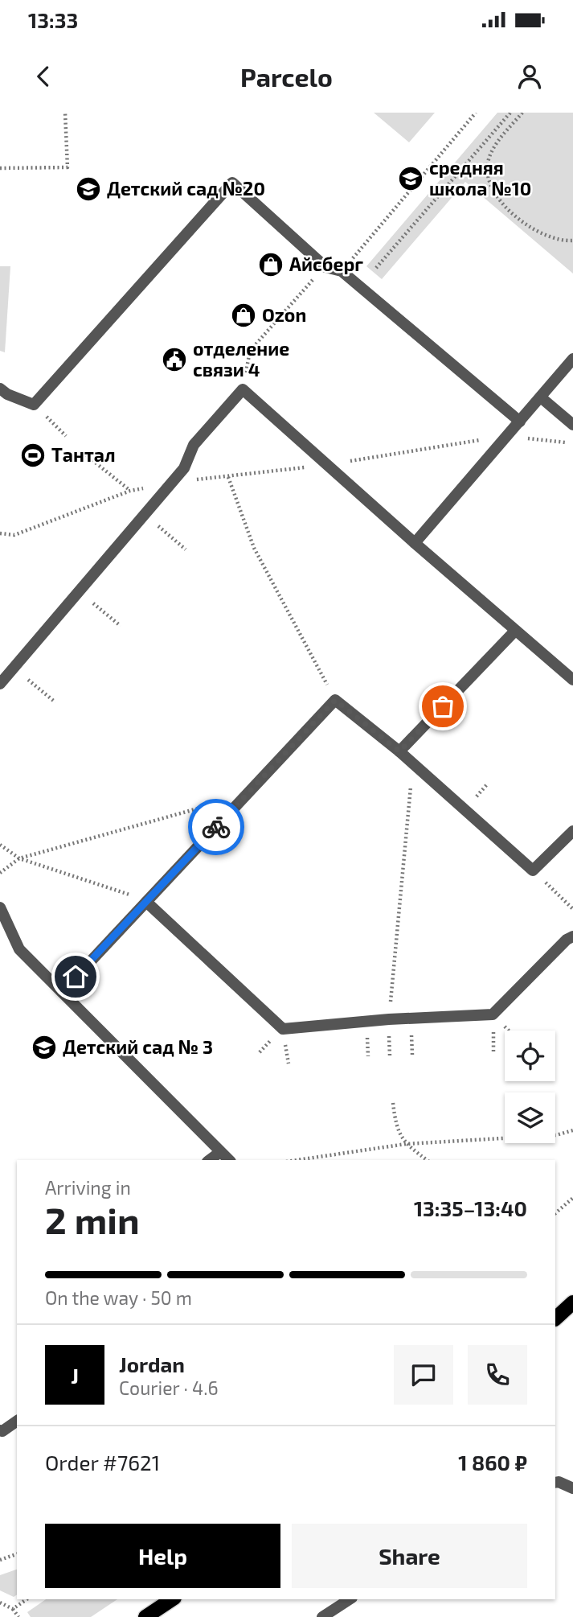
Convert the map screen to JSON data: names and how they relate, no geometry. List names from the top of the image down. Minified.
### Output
{"places":{"school or university":["средняя школа №10","Детский сад №20","Детский сад № 3"],"shop":["Айсберг","Ozon"],"public building":["отделение связи 4"],"sports":["Тантал"]},"page":{"status":"13:33","header":"Parcelo","heading":["2 min","Arriving in","13:35–13:40"],"panel":["Jordan","Courier · 4.6","Order #7621","1 860 ₽"],"bar":"On the way · 50 m","round":"J","buttons":["Help","Share"]}}
